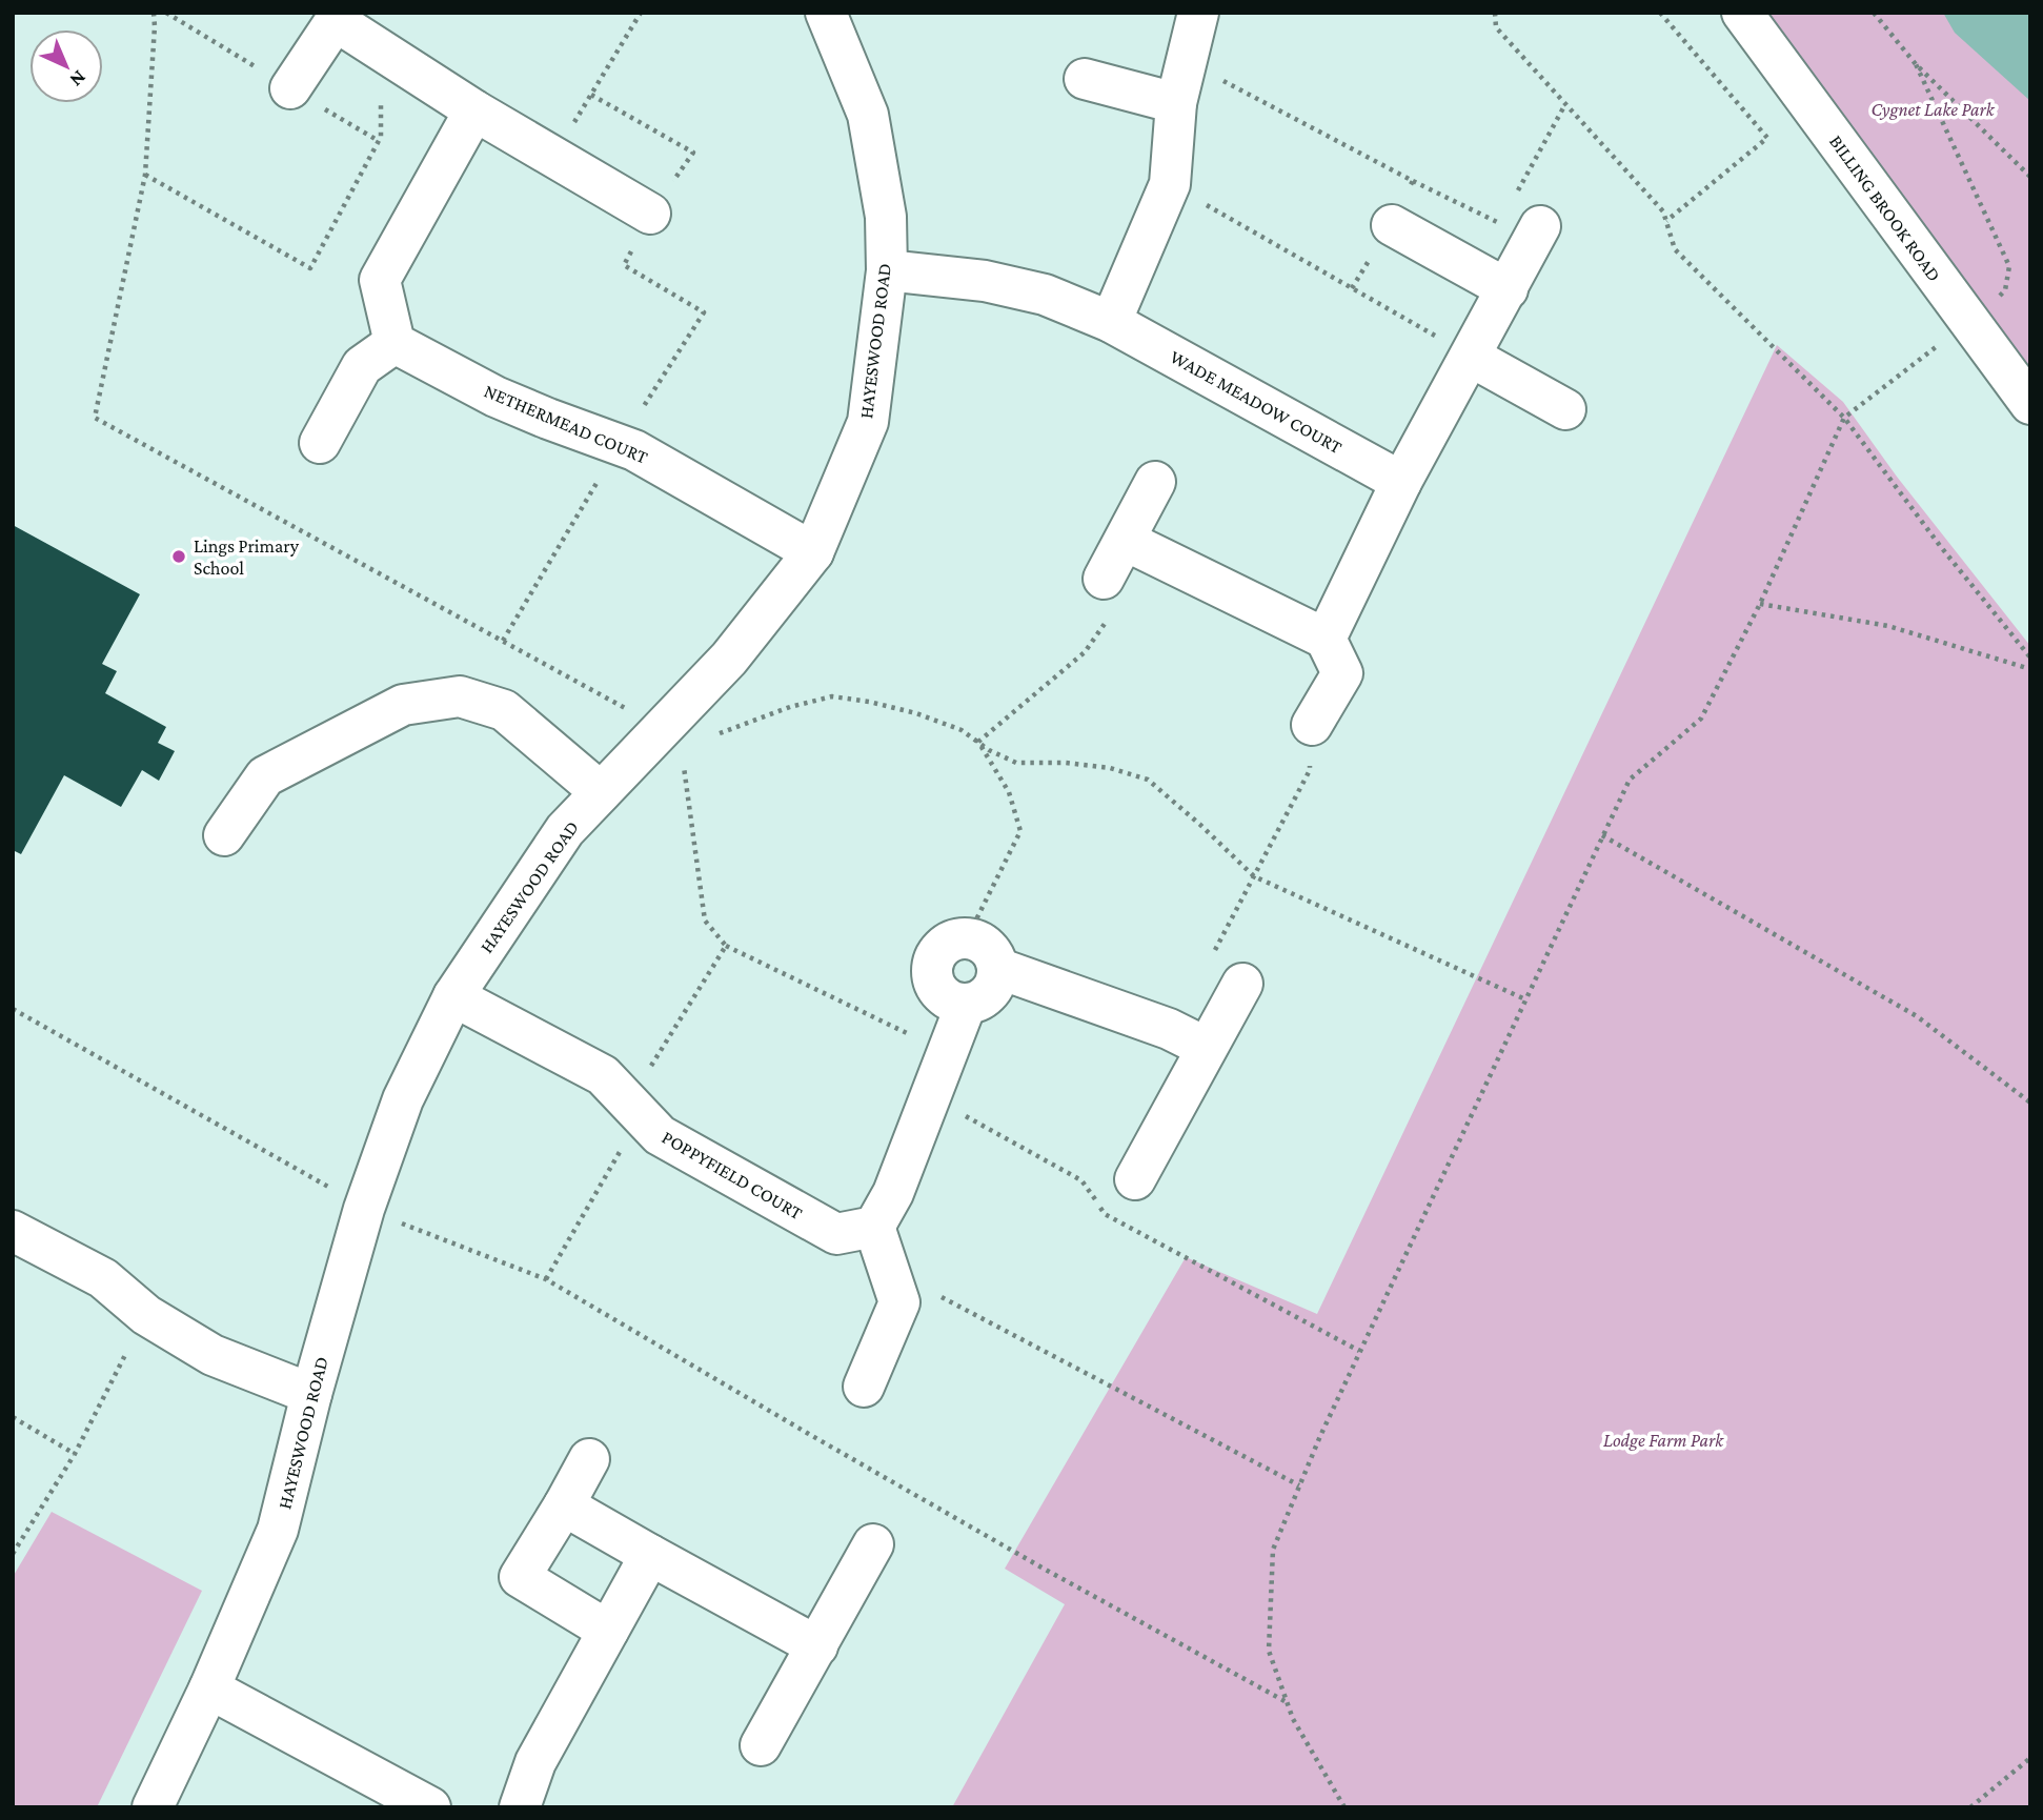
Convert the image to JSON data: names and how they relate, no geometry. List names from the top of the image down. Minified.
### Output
{"streets":{"street":["BILLING BROOK ROAD","HAYESWOOD ROAD","WADE MEADOW COURT","NETHERMEAD COURT","POPPYFIELD COURT"]},"crossings":[["HAYESWOOD ROAD","WADE MEADOW COURT"],["HAYESWOOD ROAD","NETHERMEAD COURT"],["HAYESWOOD ROAD","POPPYFIELD COURT"]],"parks":["Cygnet Lake Park","Lodge Farm Park"],"places":["Lings Primary School"],"north":"bottom right"}
